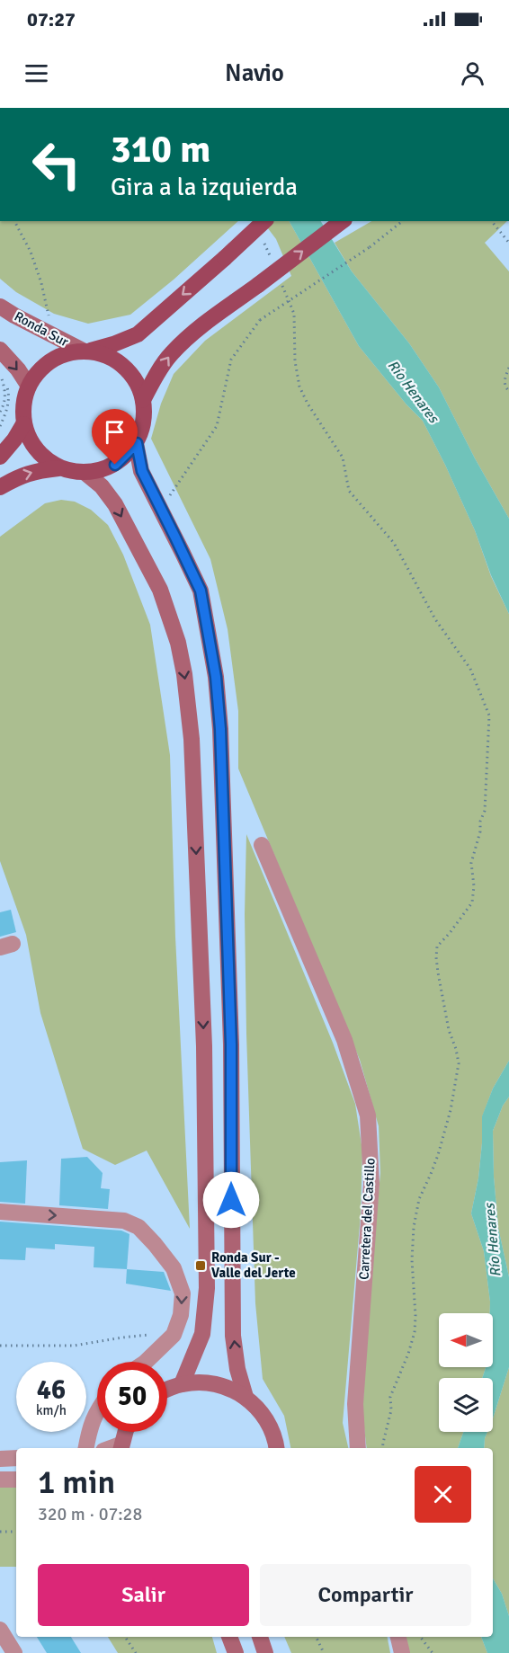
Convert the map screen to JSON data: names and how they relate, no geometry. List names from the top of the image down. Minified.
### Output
{"streets":{"main road":["Ronda Sur"],"street":["Carretera del Castillo"]},"water":["Río Henares"],"places":{"transit":["Ronda Sur - Valle del Jerte"]},"north":"left","page":{"status":"07:27","header":"Navio","turn":["310 m","Gira a la izquierda"],"speed":"46 km/h","limit":"50","heading":["1 min","320 m · 07:28"],"buttons":["Salir","Compartir"]}}
